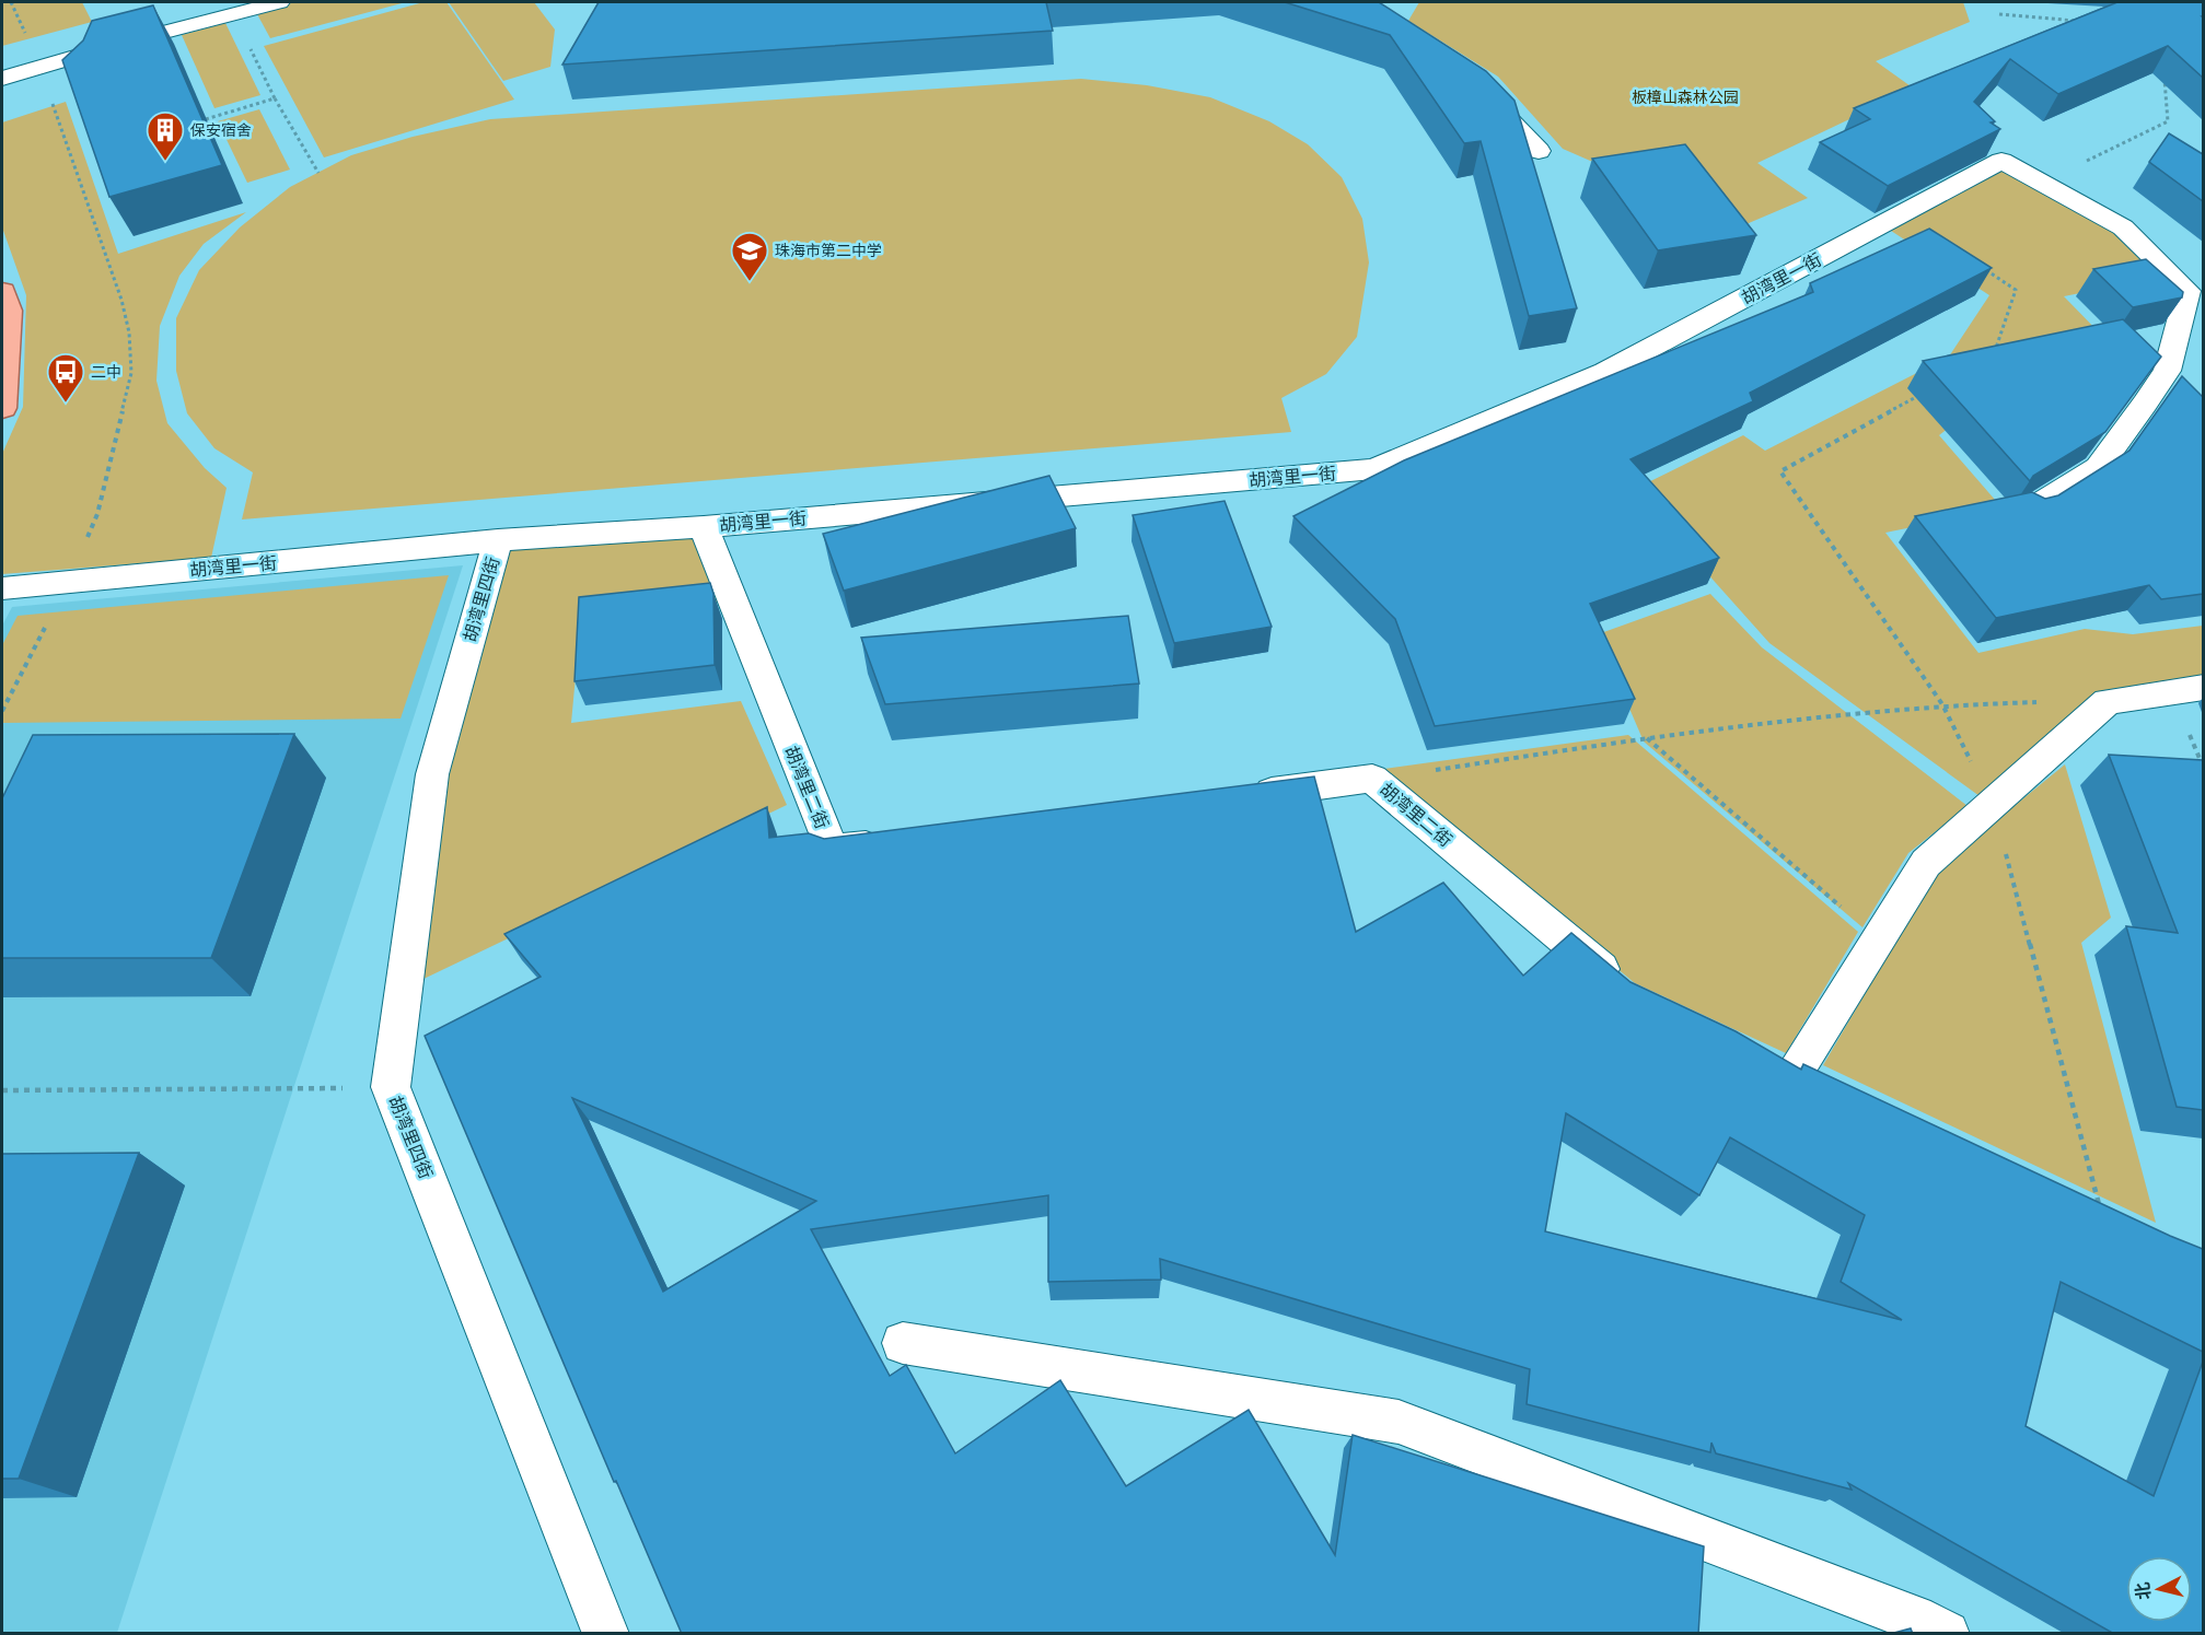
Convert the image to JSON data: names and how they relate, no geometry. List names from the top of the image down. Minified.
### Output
{"streets":{"lane":["胡湾里一街","胡湾里四街","胡湾里二街"]},"crossings":[["胡湾里一街","胡湾里四街"],["胡湾里一街","胡湾里二街"]],"parks":["板樟山森林公园"],"places":{"building":["保安宿舍"],"school or university":["珠海市第二中学"],"bus stop":["二中"]},"north":"left"}
